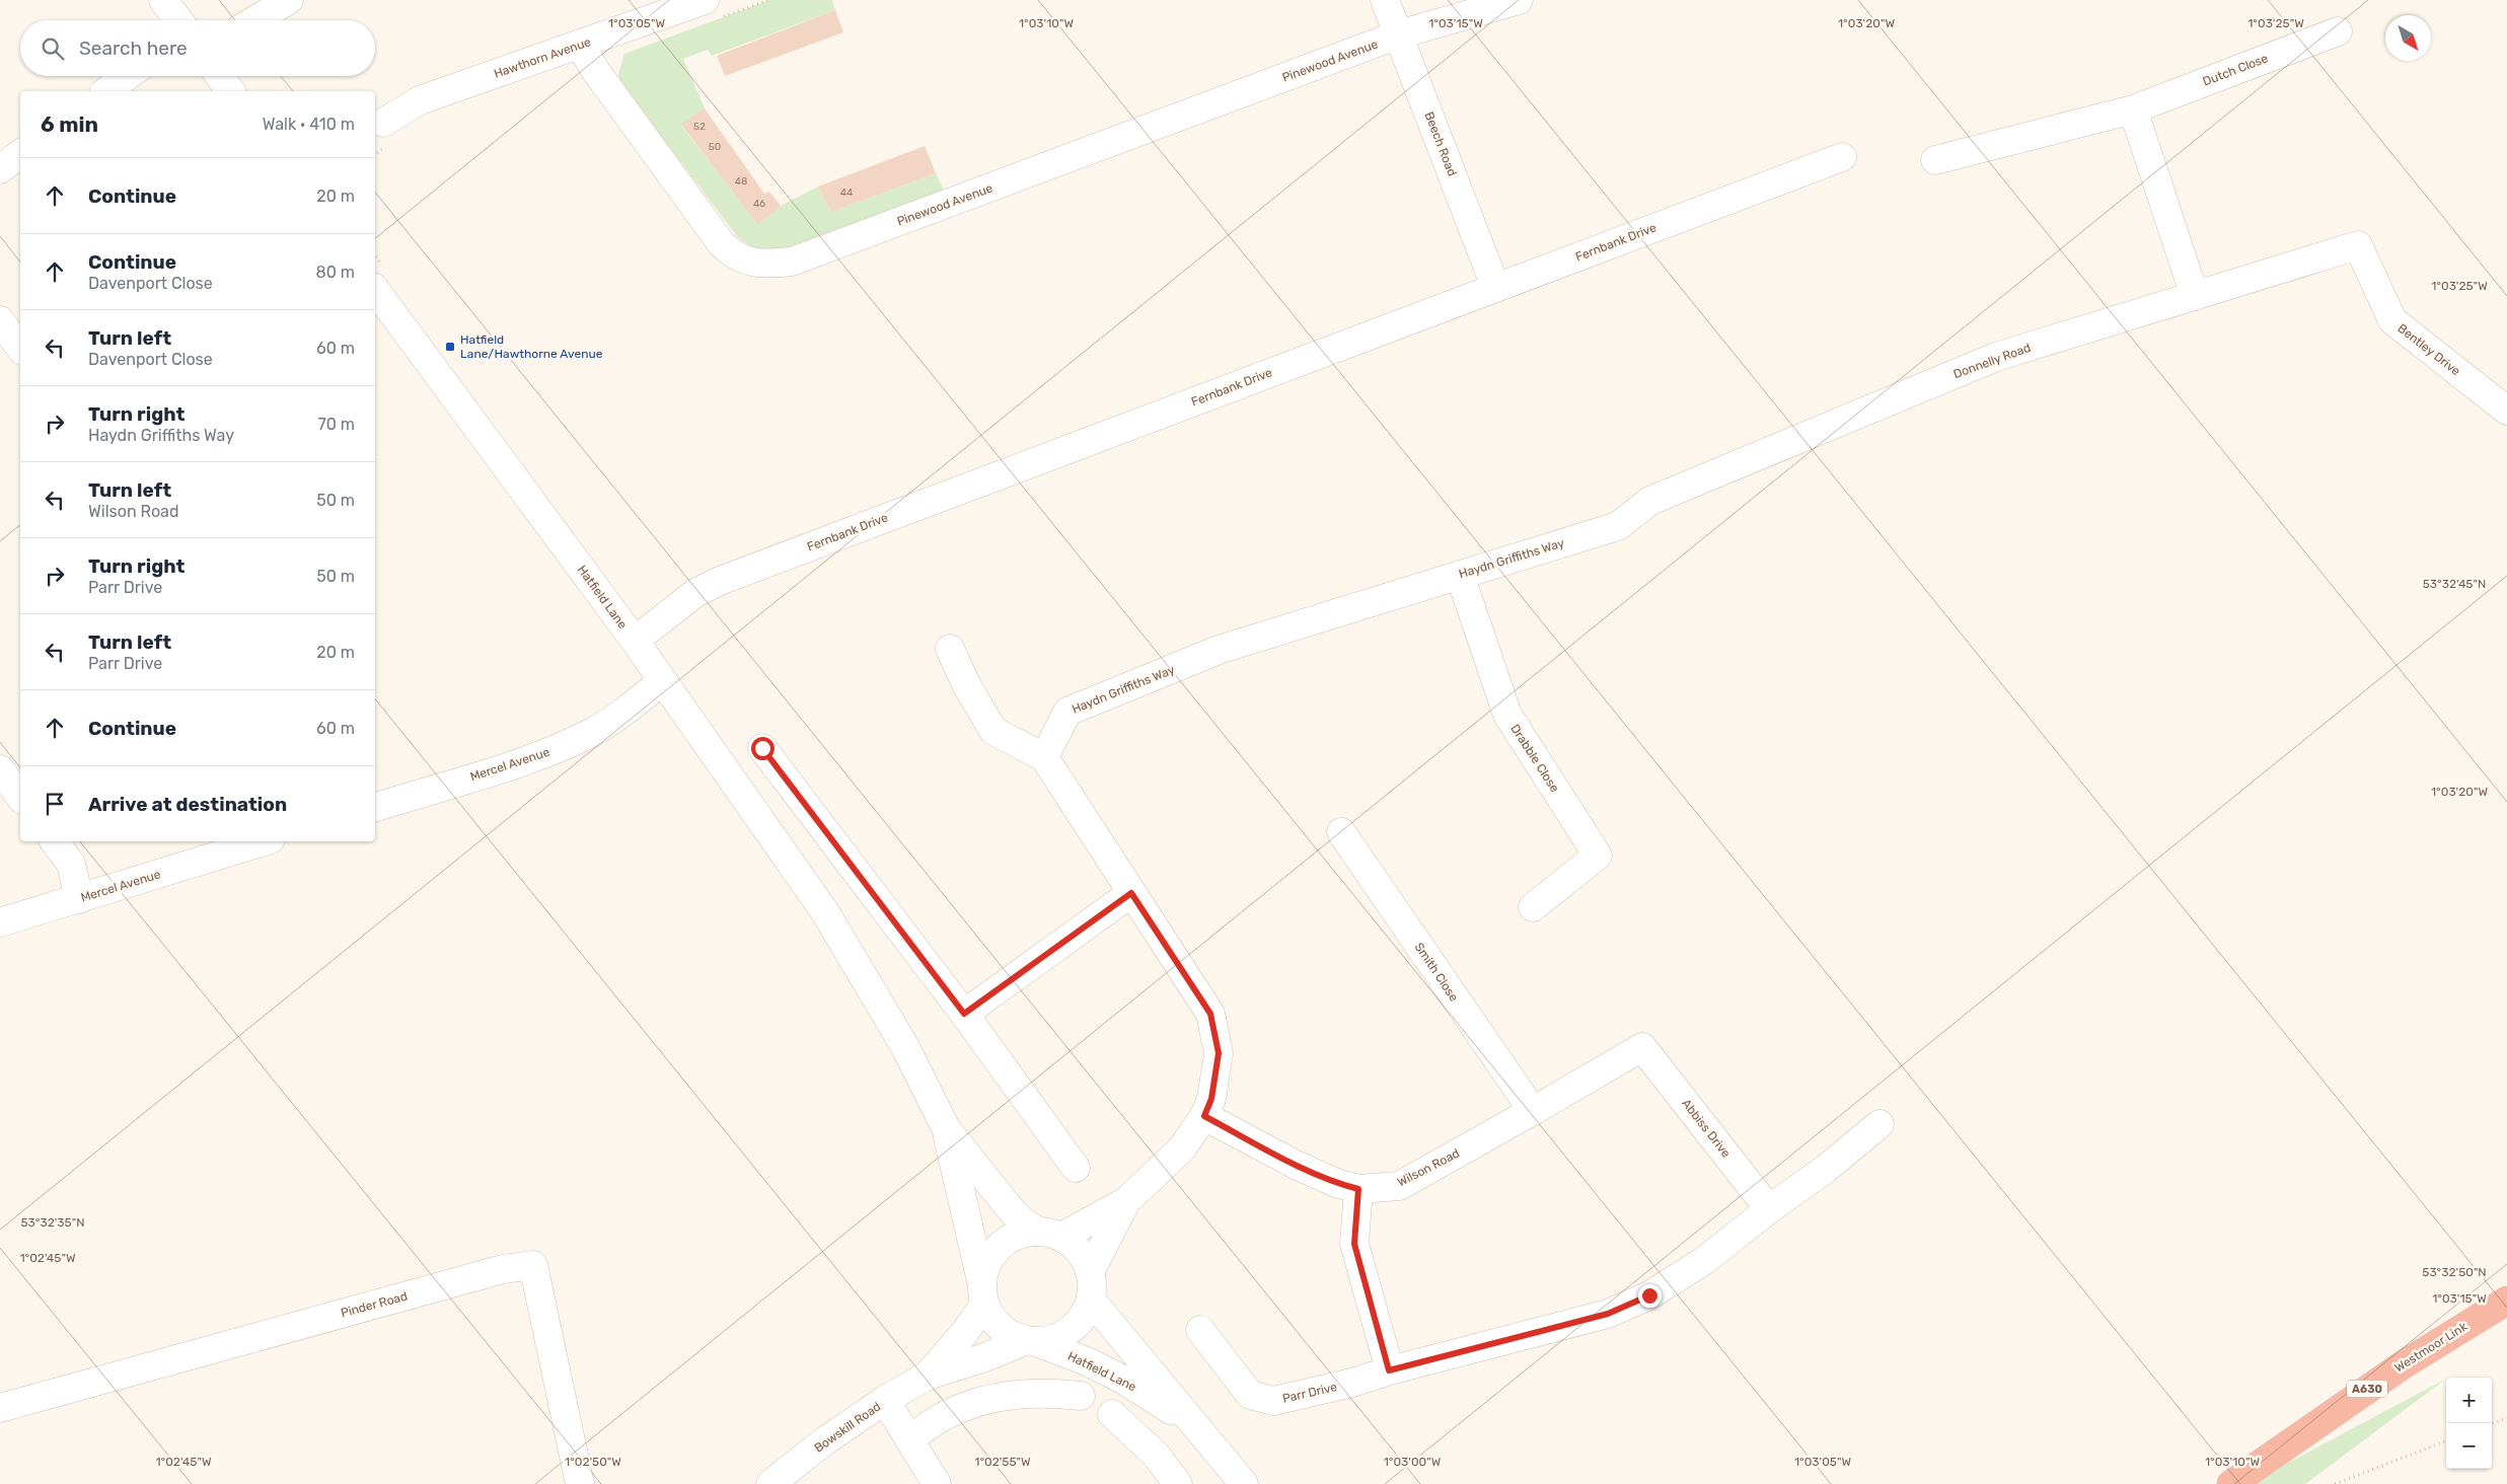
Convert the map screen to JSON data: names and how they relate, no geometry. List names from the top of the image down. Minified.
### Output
{"streets":{"highway":["Westmoor Link","A630"],"street":["Hawthorn Avenue","Pinewood Avenue","Dutch Close","Beech Road","Fernbank Drive","Bentley Drive","Donnelly Road","Haydn Griffiths Way","Hatfield Lane","Drabble Close","Mercel Avenue","Smith Close","Abbiss Drive","Wilson Road","Pinder Road","Parr Drive","Bowskill Road"]},"crossings":[["Hawthorn Avenue","Pinewood Avenue"],["Pinewood Avenue","Beech Road"],["Beech Road","Fernbank Drive"],["Fernbank Drive","Hatfield Lane"],["Bentley Drive","Donnelly Road"],["Donnelly Road","Haydn Griffiths Way"],["Haydn Griffiths Way","Drabble Close"],["Hatfield Lane","Mercel Avenue"],["Hatfield Lane","Bowskill Road"],["Smith Close","Wilson Road"],["Abbiss Drive","Wilson Road"],["Abbiss Drive","Parr Drive"]],"places":{"transit":["Hatfield Lane/Hawthorne Avenue"]},"house_numbers":["52","50","48","44","46"],"north":"bottom right","page":{"search":"Search here","heading":["6 min","Walk · 410 m"],"list":[["Continue","20 m"],["Continue","Davenport Close","80 m"],["Turn left","Davenport Close","60 m"],["Turn right","Haydn Griffiths Way","70 m"],["Turn left","Wilson Road","50 m"],["Turn right","Parr Drive","50 m"],["Turn left","Parr Drive","20 m"],["Continue","60 m"],"Arrive at destination"],"map_buttons":["+","−"]},"coordinates":["1°03'05\"W","1°03'15\"W","1°03'20\"W","1°03'25\"W","1°03'10\"W","53°32'45\"N","53°32'35\"N","1°02'45\"W","53°32'50\"N","1°02'50\"W","1°02'55\"W","1°03'00\"W"]}
